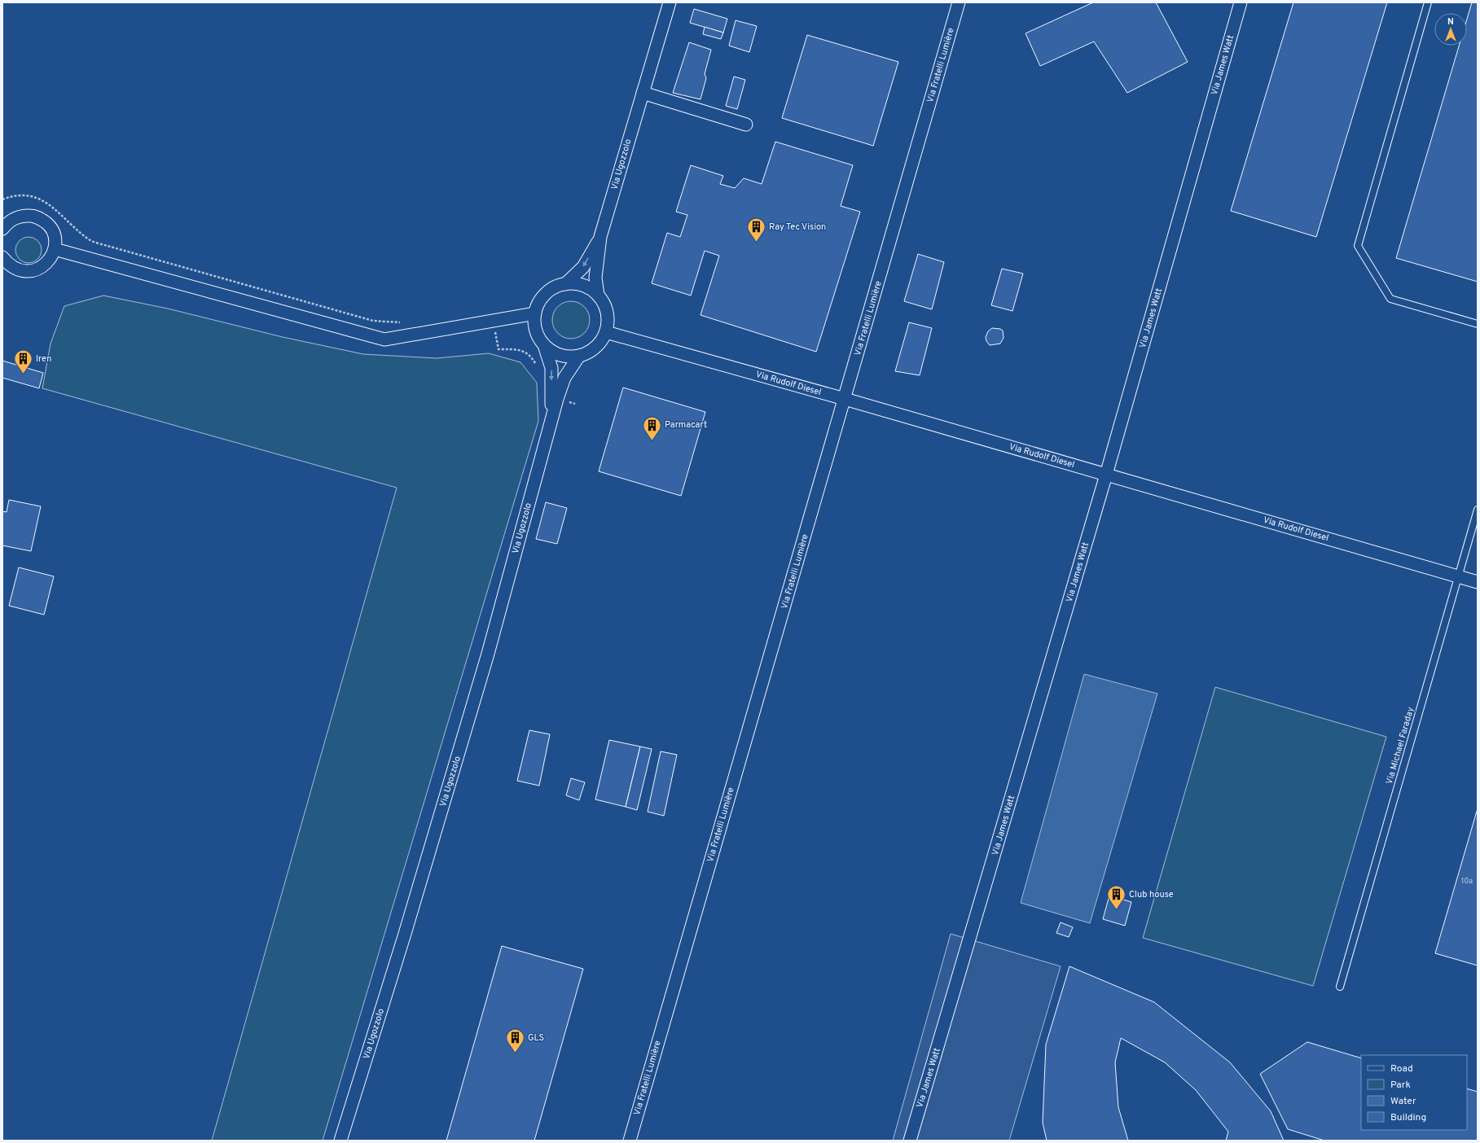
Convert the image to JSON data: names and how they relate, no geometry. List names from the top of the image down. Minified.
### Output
{"streets":{"street":["Via Fratelli Lumière","Via James Watt","Via Ugozzolo","Via Rudolf Diesel"],"lane":["Via Michael Faraday"]},"crossings":[["Via Fratelli Lumière","Via Rudolf Diesel"],["Via James Watt","Via Rudolf Diesel"],["Via Ugozzolo","Via Rudolf Diesel"],["Via Rudolf Diesel","Via Michael Faraday"]],"places":{"building":["Ray Tec Vision","Iren","Parmacart","Club house","GLS"]},"house_numbers":["10a"],"legend":["Road","Park","Water","Building"],"north":"top"}
